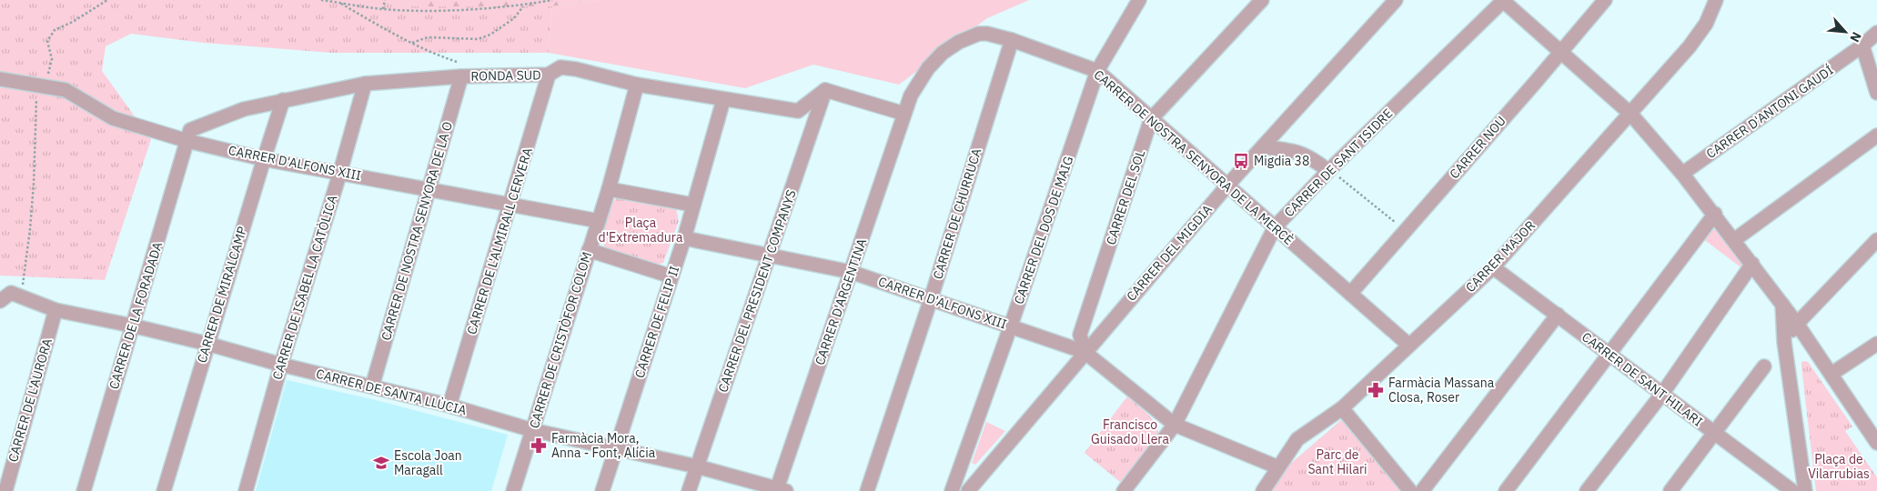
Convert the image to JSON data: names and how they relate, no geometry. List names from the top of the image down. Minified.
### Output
{"streets":{"street":["RONDA SUD","CARRER D'ANTONI GAUDÍ","CARRER NOU","CARRER DE NOSTRA SENYORA DE LA MERCÈ","CARRER D'ALFONS XIII","CARRER DE SANT ISIDRE","CARRER DEL SOL","CARRER DE CHURRUCA","CARRER DEL DOS DE MAIG","CARRER DE NOSTRA SENYORA DE LA O","CARRER DE L'ALMIRALL CERVERA","CARRER DEL MIGDIA","CARRER MAJOR","CARRER DE ISABEL LA CATÒLICA","CARRER DEL PRESIDENT COMPANYS","CARRER DE MIRALCAMP","CARRER D'ARGENTINA","CARRER DE LA FORADADA","CARRER DE FELIP II","CARRER DE CRISTÒFOR COLOM","CARRER DE SANT HILARI","CARRER DE SANTA LLÙCIA","CARRER DE L'AURORA"]},"crossings":[["RONDA SUD","CARRER D'ALFONS XIII"],["RONDA SUD","CARRER DE NOSTRA SENYORA DE LA O"],["RONDA SUD","CARRER DE L'ALMIRALL CERVERA"],["RONDA SUD","CARRER DE ISABEL LA CATÒLICA"],["RONDA SUD","CARRER DEL PRESIDENT COMPANYS"],["RONDA SUD","CARRER DE MIRALCAMP"],["RONDA SUD","CARRER DE LA FORADADA"],["RONDA SUD","CARRER DE FELIP II"],["RONDA SUD","CARRER DE CRISTÒFOR COLOM"],["CARRER NOU","CARRER DE NOSTRA SENYORA DE LA MERCÈ"],["CARRER DE NOSTRA SENYORA DE LA MERCÈ","CARRER DE SANT ISIDRE"],["CARRER DE NOSTRA SENYORA DE LA MERCÈ","CARRER DEL SOL"],["CARRER DE NOSTRA SENYORA DE LA MERCÈ","CARRER DE CHURRUCA"],["CARRER DE NOSTRA SENYORA DE LA MERCÈ","CARRER DEL DOS DE MAIG"],["CARRER DE NOSTRA SENYORA DE LA MERCÈ","CARRER DEL MIGDIA"],["CARRER DE NOSTRA SENYORA DE LA MERCÈ","CARRER MAJOR"],["CARRER DE NOSTRA SENYORA DE LA MERCÈ","CARRER D'ARGENTINA"],["CARRER D'ALFONS XIII","CARRER DE SANT ISIDRE"],["CARRER D'ALFONS XIII","CARRER DEL SOL"],["CARRER D'ALFONS XIII","CARRER DE CHURRUCA"],["CARRER D'ALFONS XIII","CARRER DEL DOS DE MAIG"],["CARRER D'ALFONS XIII","CARRER DE NOSTRA SENYORA DE LA O"],["CARRER D'ALFONS XIII","CARRER DE L'ALMIRALL CERVERA"],["CARRER D'ALFONS XIII","CARRER DEL MIGDIA"],["CARRER D'ALFONS XIII","CARRER MAJOR"],["CARRER D'ALFONS XIII","CARRER DE ISABEL LA CATÒLICA"],["CARRER D'ALFONS XIII","CARRER DEL PRESIDENT COMPANYS"],["CARRER D'ALFONS XIII","CARRER DE MIRALCAMP"],["CARRER D'ALFONS XIII","CARRER D'ARGENTINA"],["CARRER D'ALFONS XIII","CARRER DE LA FORADADA"],["CARRER D'ALFONS XIII","CARRER DE FELIP II"],["CARRER D'ALFONS XIII","CARRER DE CRISTÒFOR COLOM"],["CARRER DEL SOL","CARRER DEL MIGDIA"],["CARRER DE NOSTRA SENYORA DE LA O","CARRER DE SANTA LLÙCIA"],["CARRER DE L'ALMIRALL CERVERA","CARRER DE SANTA LLÙCIA"],["CARRER MAJOR","CARRER DE SANT HILARI"],["CARRER DE ISABEL LA CATÒLICA","CARRER DE SANTA LLÙCIA"],["CARRER DEL PRESIDENT COMPANYS","CARRER DE SANTA LLÙCIA"],["CARRER DE MIRALCAMP","CARRER DE SANTA LLÙCIA"],["CARRER D'ARGENTINA","CARRER DE SANTA LLÙCIA"],["CARRER DE LA FORADADA","CARRER DE SANTA LLÙCIA"],["CARRER DE FELIP II","CARRER DE SANTA LLÙCIA"],["CARRER DE CRISTÒFOR COLOM","CARRER DE SANTA LLÙCIA"],["CARRER DE SANTA LLÙCIA","CARRER DE L'AURORA"]],"parks":["Plaça d'Extremadura","Francisco Guisado Llera","Parc de Sant Hilari","Plaça de Vilarrubias"],"places":{"bus stop":["Migdia 38"],"pharmacy":["Farmàcia Massana Closa, Roser","Farmàcia Mora, Anna - Font, Alícia"],"school or university":["Escola Joan Maragall"]},"north":"bottom right"}
